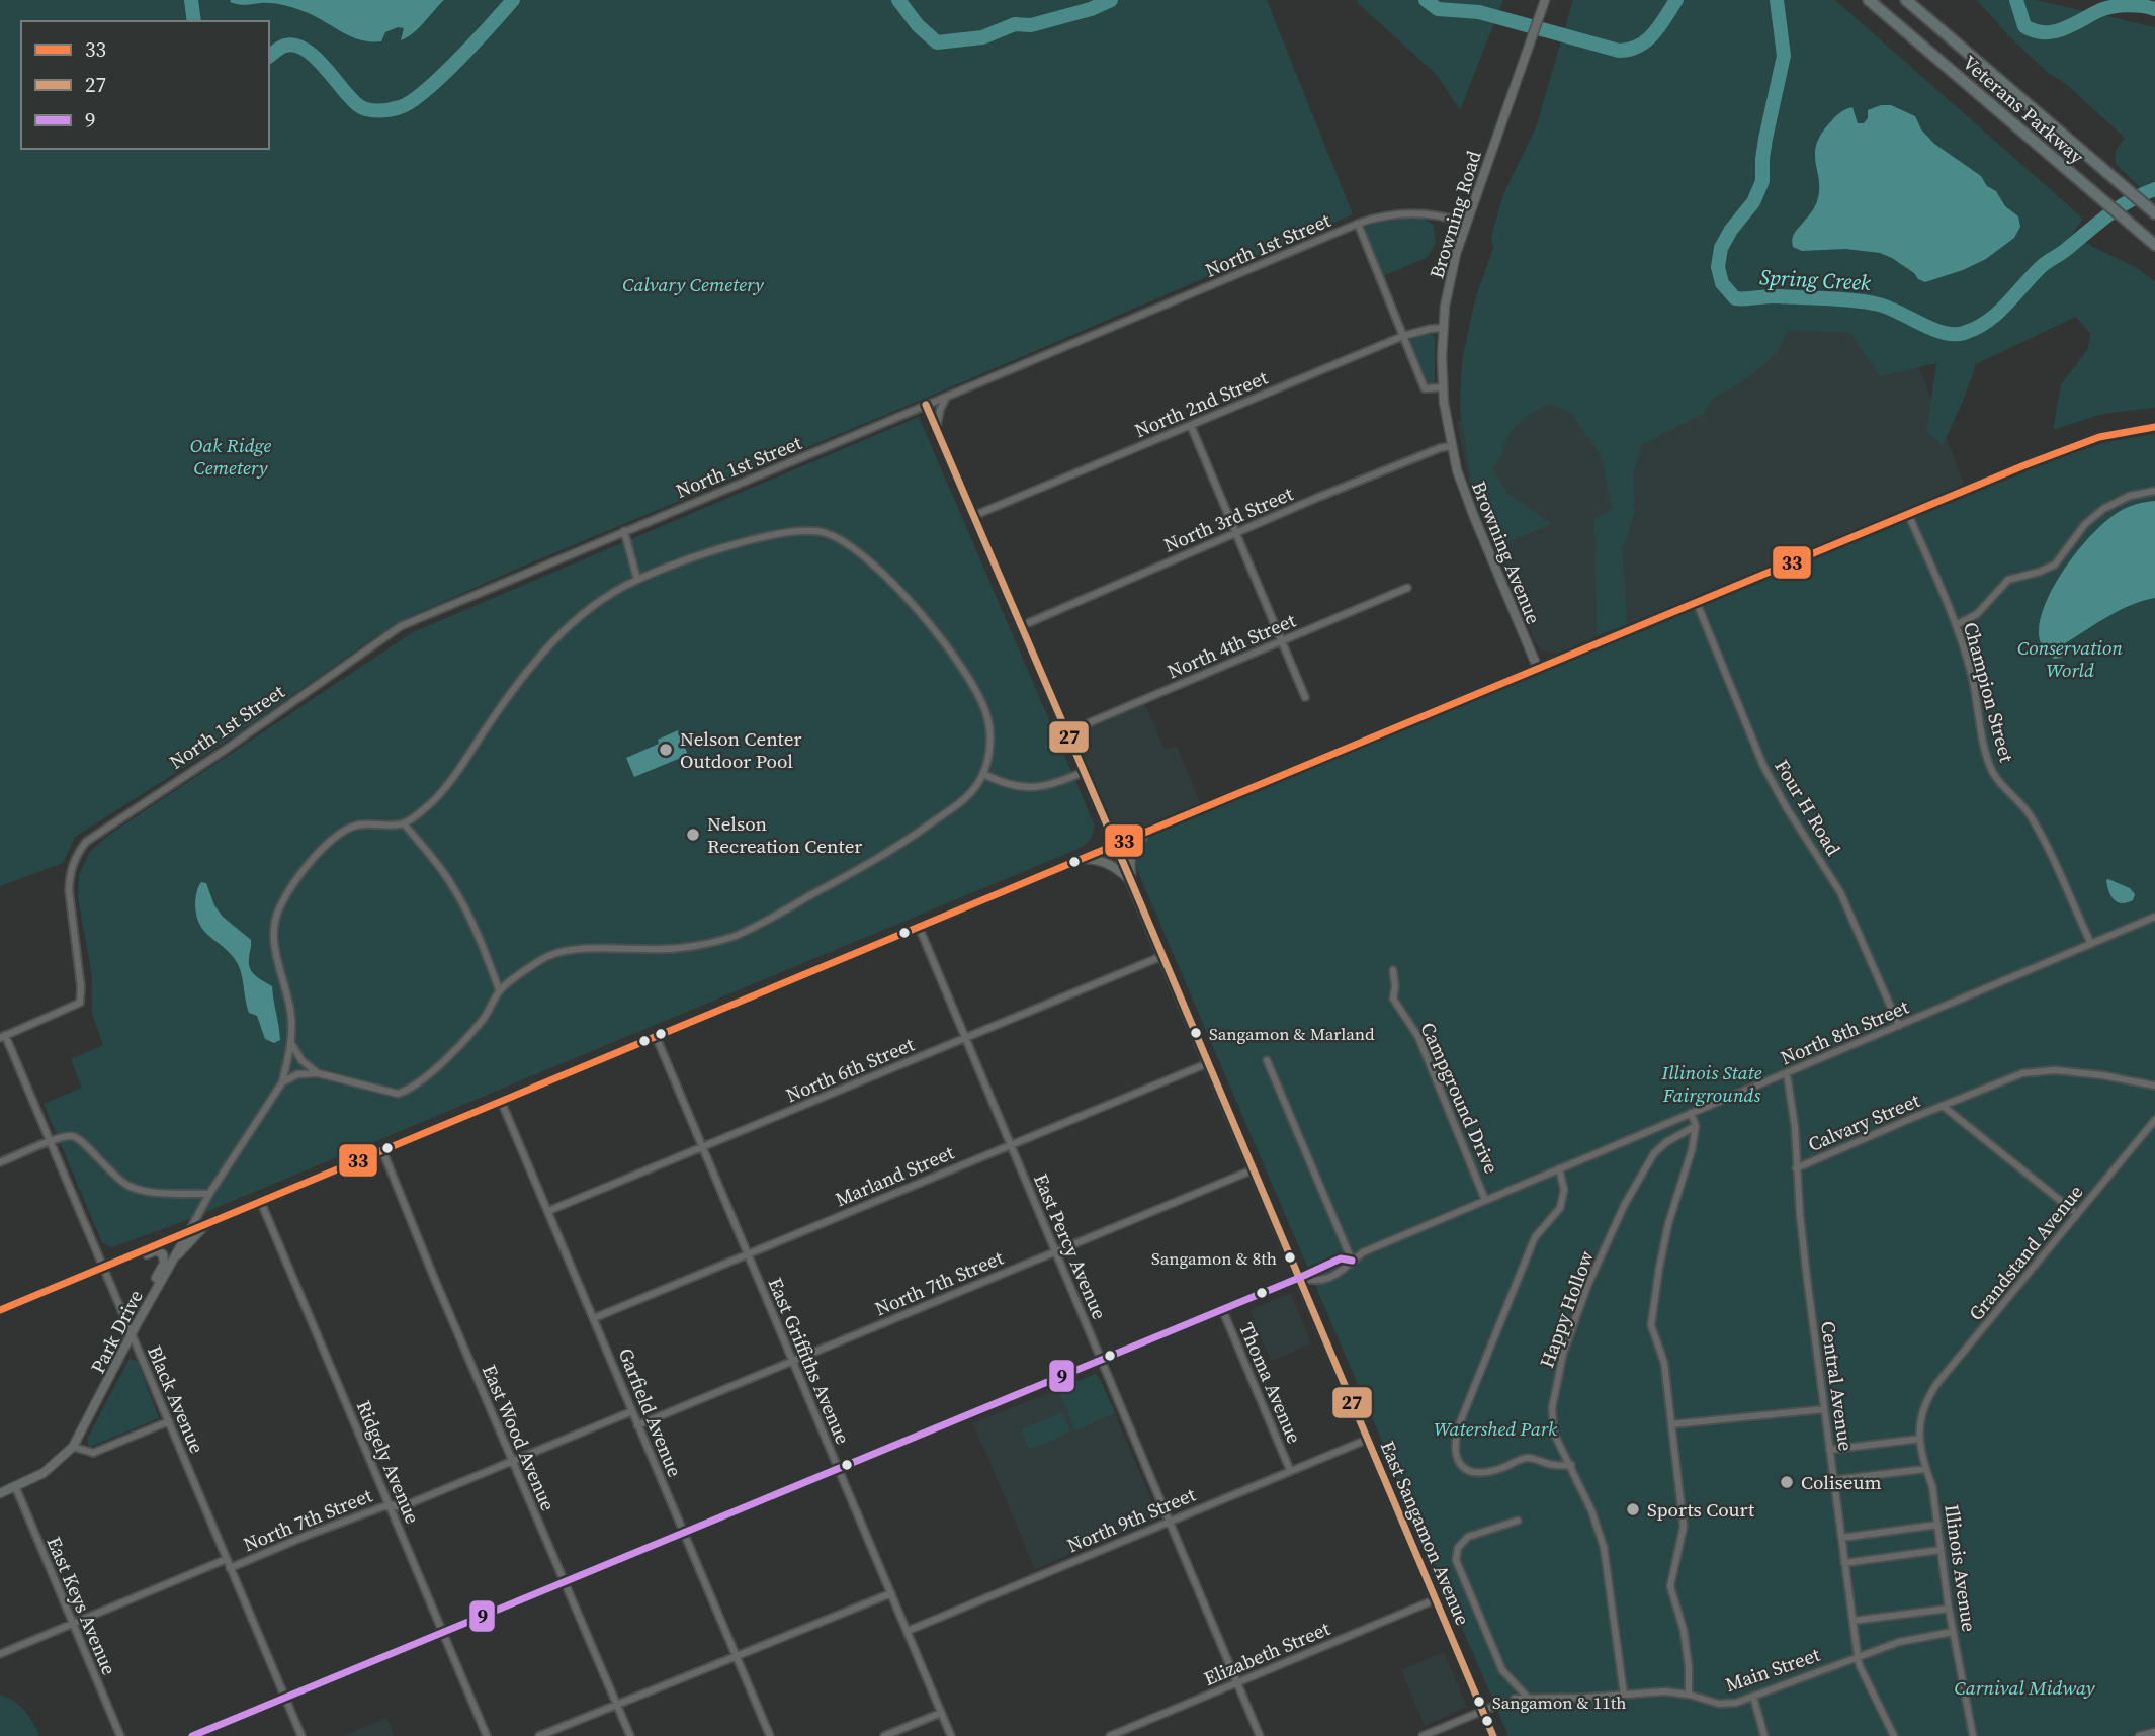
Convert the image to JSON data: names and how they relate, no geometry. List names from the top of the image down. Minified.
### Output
{"streets":{"highway":["Veterans Parkway"],"main road":["Browning Road","Browning Avenue","Park Drive","East Sangamon Avenue"],"street":["North 1st Street","North 2nd Street","North 3rd Street","North 4th Street","Champion Street","Four H Road","North 8th Street","North 6th Street","Campground Drive","Calvary Street","Marland Street","East Percy Avenue","Grandstand Avenue","North 7th Street","Happy Hollow","East Griffiths Avenue","Thoma Avenue","Central Avenue","Black Avenue","Garfield Avenue","East Wood Avenue","Ridgely Avenue","North 9th Street","Illinois Avenue","East Keys Avenue","Elizabeth Street","Main Street"]},"crossings":[["Browning Road","North 1st Street"],["Browning Road","North 2nd Street"],["Browning Road","North 3rd Street"],["Browning Road","Browning Avenue"],["North 1st Street","Black Avenue"],["North 1st Street","East Sangamon Avenue"],["North 2nd Street","East Sangamon Avenue"],["North 3rd Street","Browning Avenue"],["North 3rd Street","East Sangamon Avenue"],["North 4th Street","East Sangamon Avenue"],["Champion Street","North 8th Street"],["Four H Road","North 8th Street"],["North 8th Street","Campground Drive"],["North 8th Street","East Percy Avenue"],["North 8th Street","East Griffiths Avenue"],["North 8th Street","Thoma Avenue"],["North 8th Street","Central Avenue"],["North 8th Street","Black Avenue"],["North 8th Street","Garfield Avenue"],["North 8th Street","East Wood Avenue"],["North 8th Street","Ridgely Avenue"],["North 8th Street","East Sangamon Avenue"],["North 6th Street","East Percy Avenue"],["North 6th Street","East Griffiths Avenue"],["North 6th Street","Garfield Avenue"],["North 6th Street","East Sangamon Avenue"],["Calvary Street","Central Avenue"],["Marland Street","East Percy Avenue"],["Marland Street","East Griffiths Avenue"],["Marland Street","Garfield Avenue"],["Marland Street","East Sangamon Avenue"],["East Percy Avenue","North 7th Street"],["East Percy Avenue","North 9th Street"],["East Percy Avenue","Elizabeth Street"],["Grandstand Avenue","Illinois Avenue"],["North 7th Street","East Griffiths Avenue"],["North 7th Street","Black Avenue"],["North 7th Street","Garfield Avenue"],["North 7th Street","East Wood Avenue"],["North 7th Street","Ridgely Avenue"],["North 7th Street","East Sangamon Avenue"],["North 7th Street","East Keys Avenue"],["Happy Hollow","Main Street"],["Park Drive","Black Avenue"],["East Griffiths Avenue","North 9th Street"],["Thoma Avenue","North 9th Street"],["Central Avenue","Main Street"],["North 9th Street","East Sangamon Avenue"],["East Sangamon Avenue","Elizabeth Street"],["Illinois Avenue","Main Street"]],"water":["Spring Creek"],"parks":["Calvary Cemetery","Oak Ridge Cemetery","Conservation World","Illinois State Fairgrounds","Watershed Park","Carnival Midway"],"places":["Nelson Center Outdoor Pool","Nelson Recreation Center","Sangamon & Marland","Sangamon & 8th","Coliseum","Sports Court","Sangamon & 11th"],"lines":["transit line 27","transit line 33","transit line 9"],"legend":["33","27","9"]}
